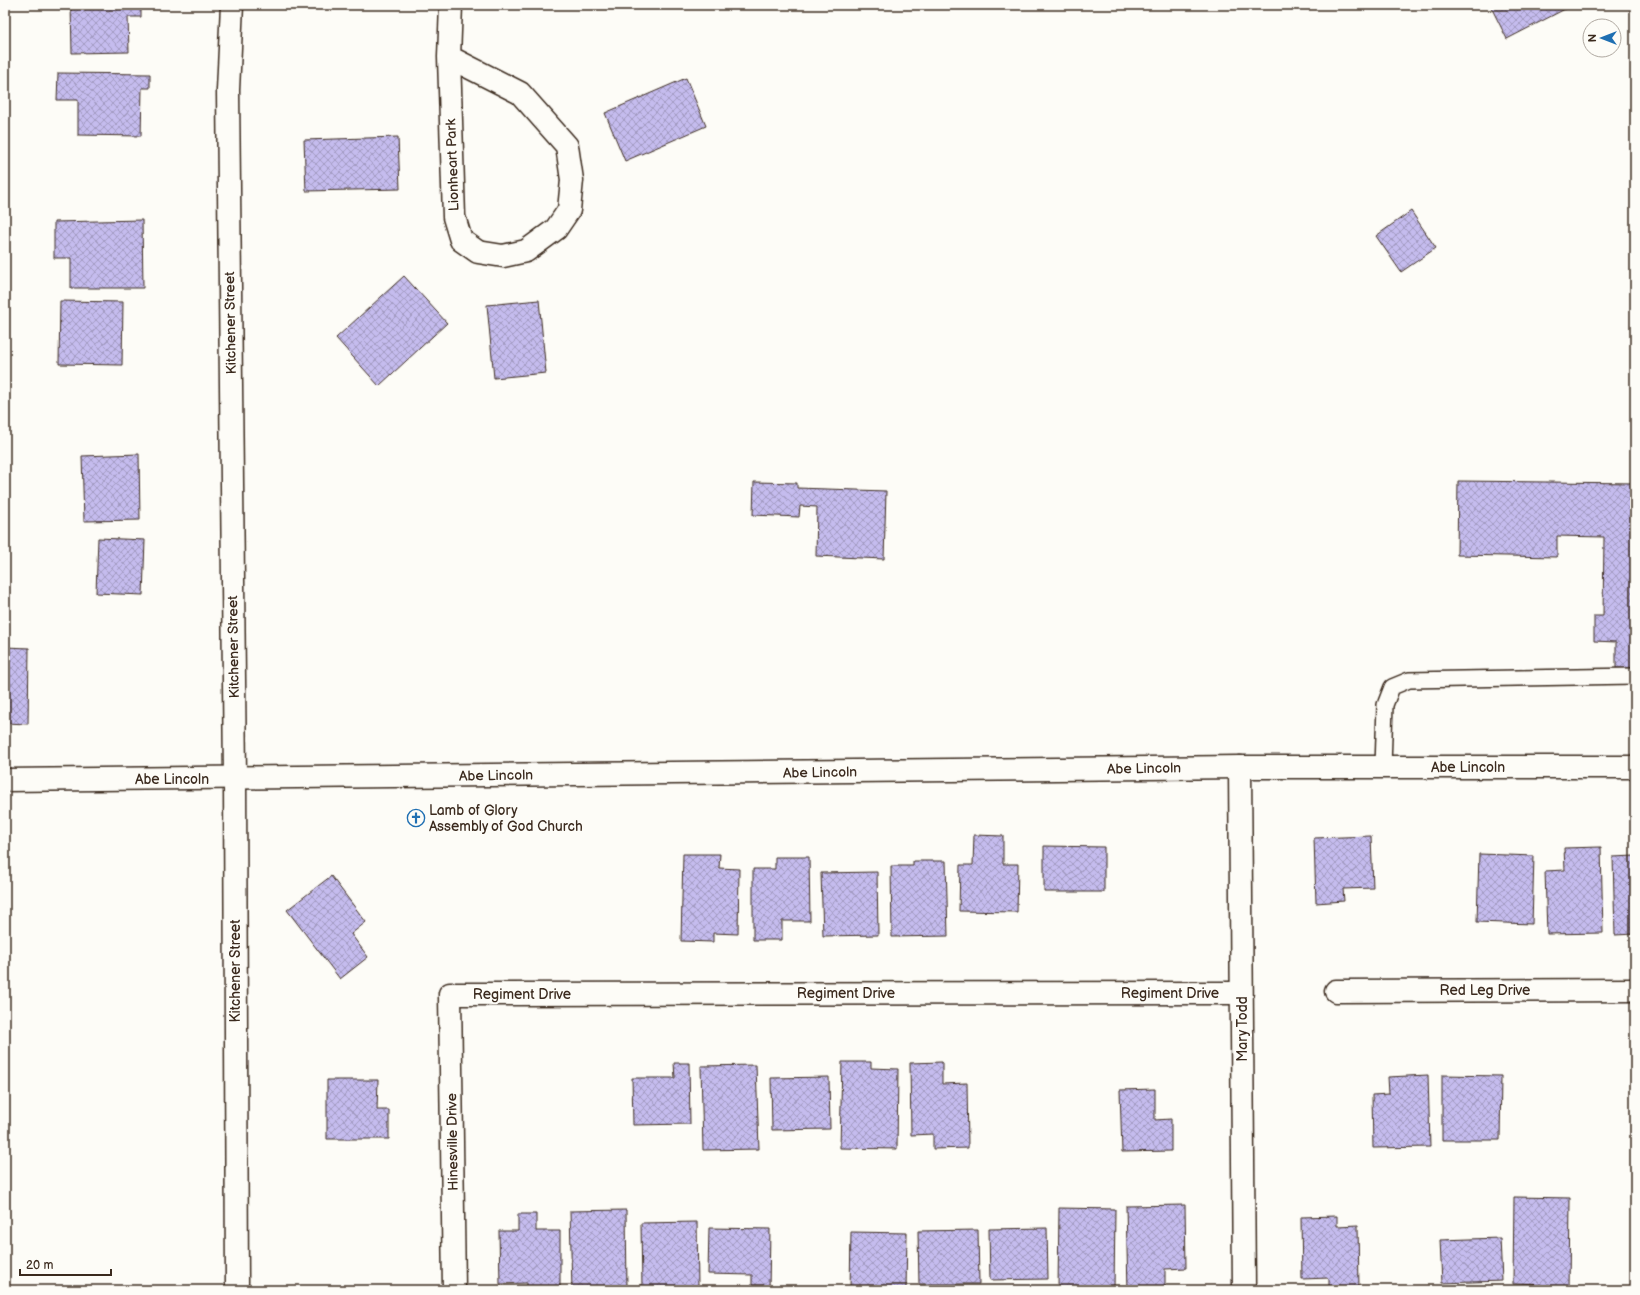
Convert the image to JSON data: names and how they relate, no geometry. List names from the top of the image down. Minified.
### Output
{"streets":{"street":["Lionheart Park","Kitchener Street","Abe Lincoln","Red Leg Drive","Regiment Drive","Mary Todd","Hinesville Drive"]},"crossings":[["Kitchener Street","Abe Lincoln"],["Abe Lincoln","Mary Todd"],["Regiment Drive","Mary Todd"],["Regiment Drive","Hinesville Drive"]],"places":{"church":["Lamb of Glory Assembly of God Church"]},"scale_bar":"20 m","north":"left"}
